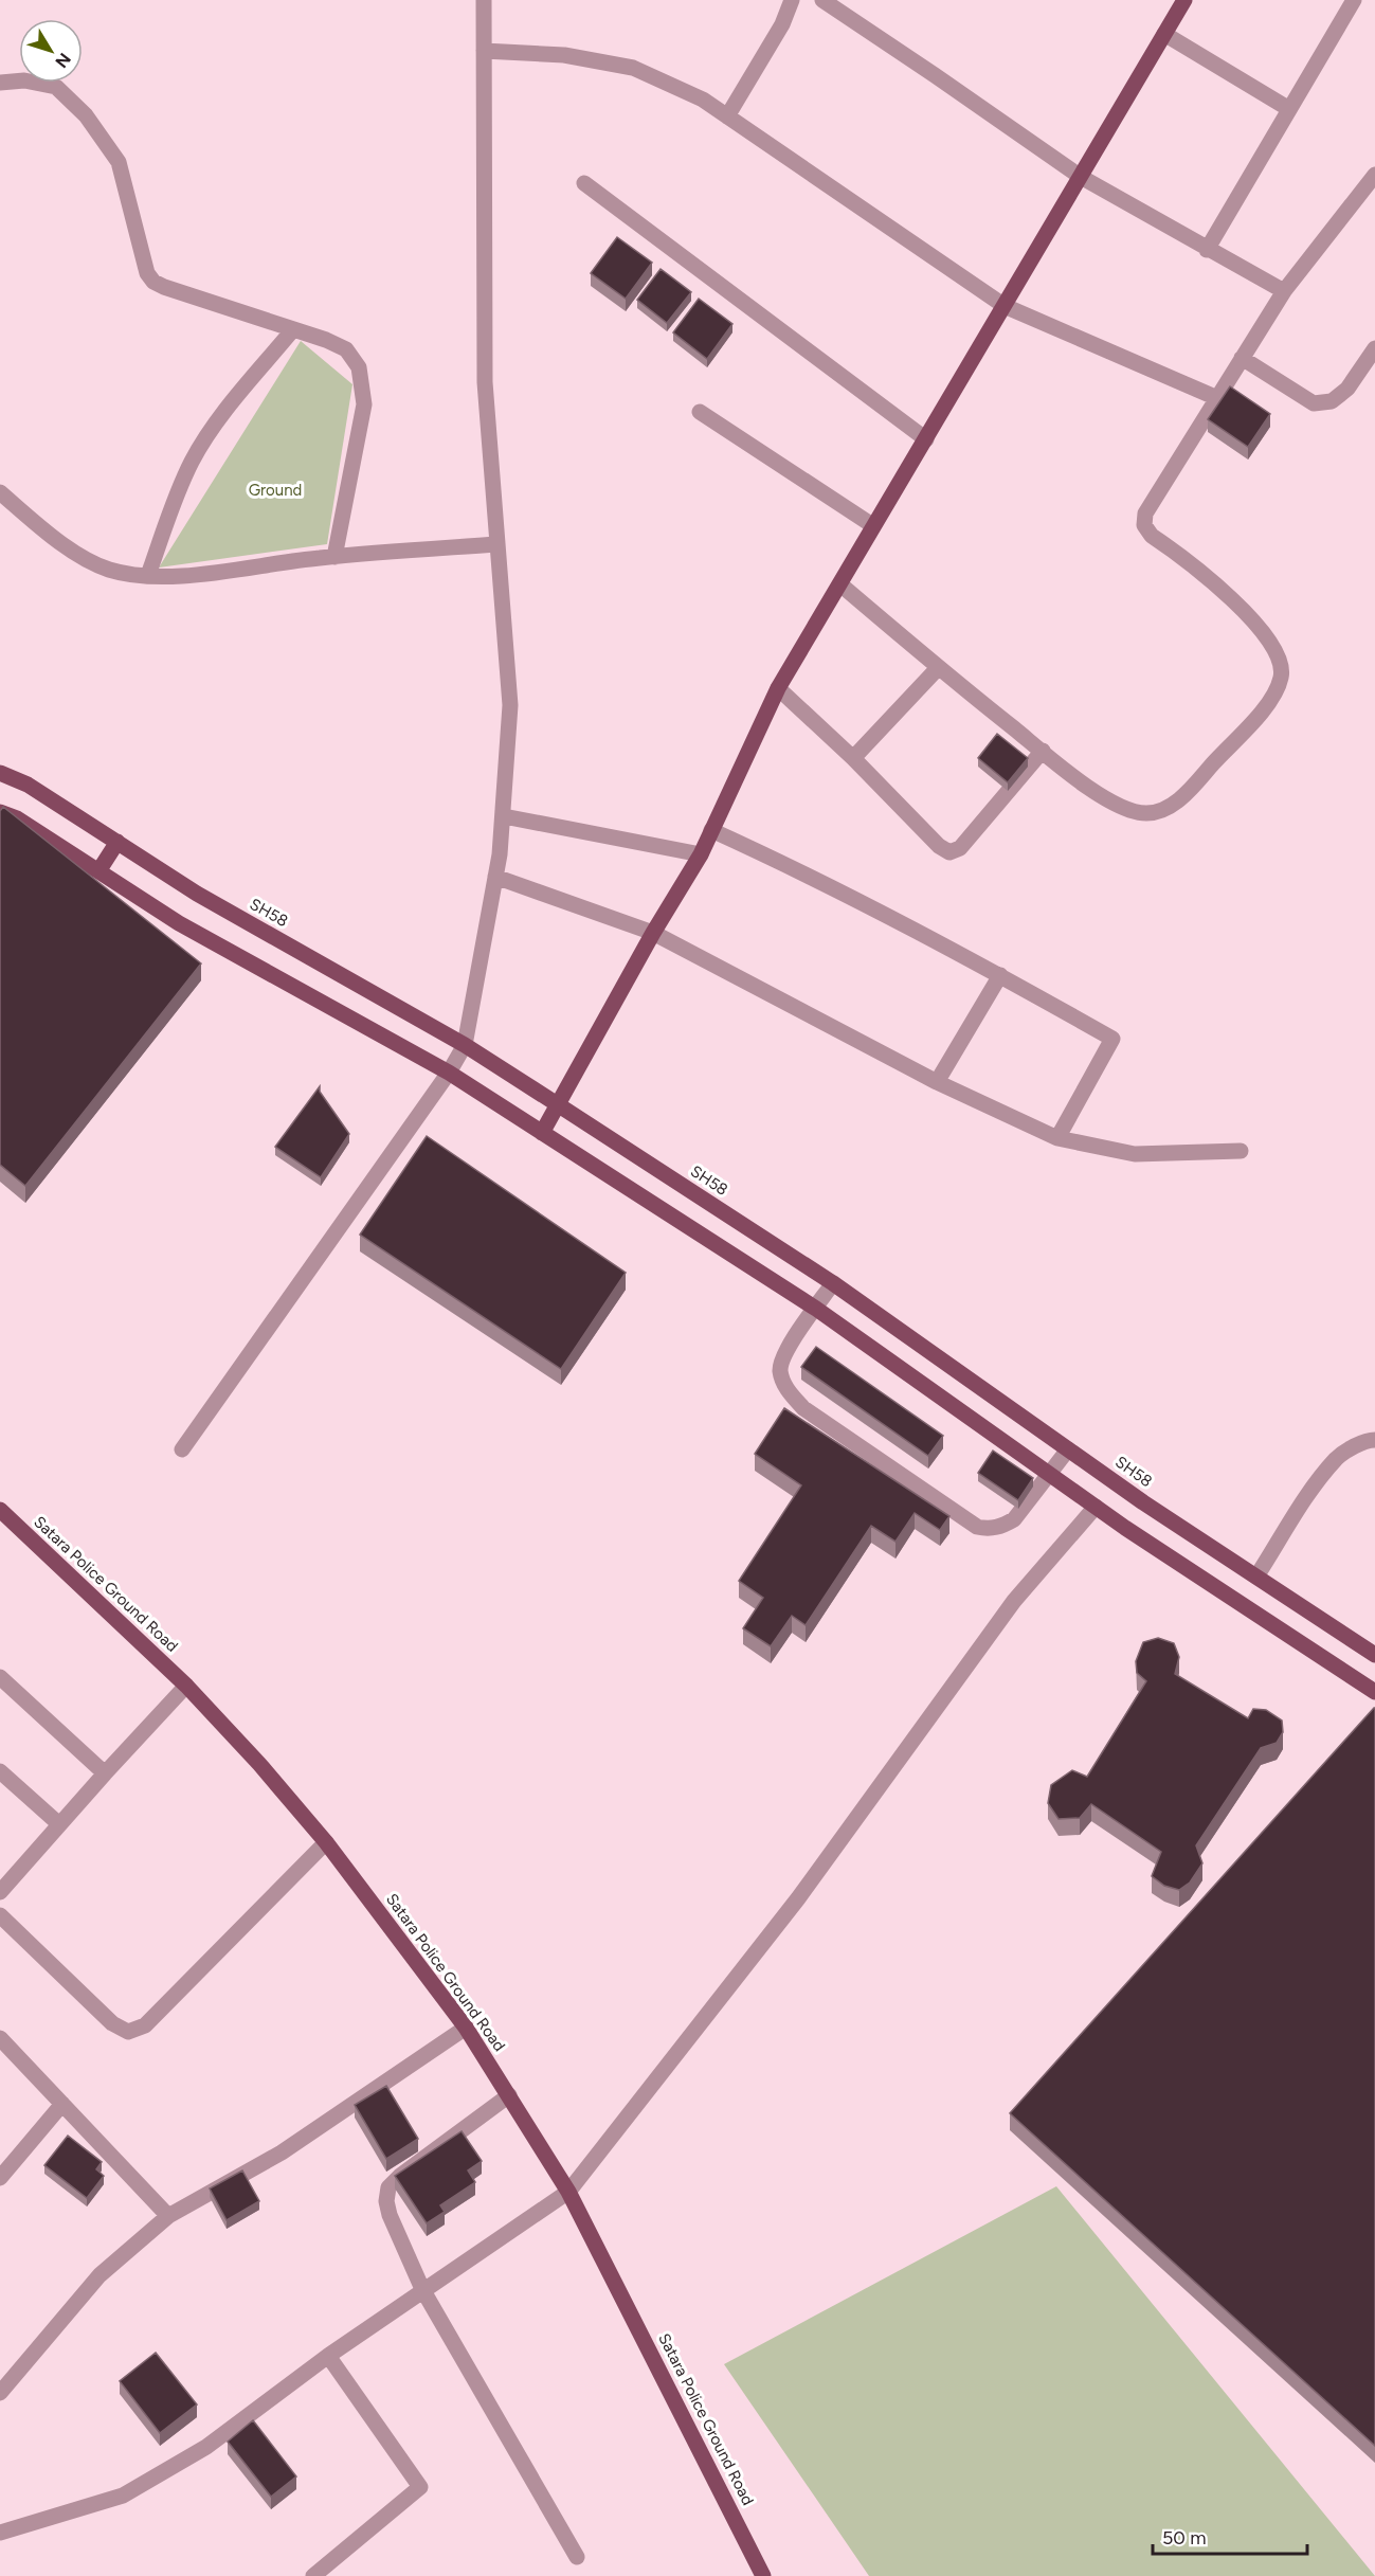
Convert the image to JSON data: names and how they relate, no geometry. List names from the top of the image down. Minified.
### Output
{"streets":{"main road":["SH58","Satara Police Ground Road"]},"parks":["Ground"],"scale_bar":"50 m","north":"bottom right"}
